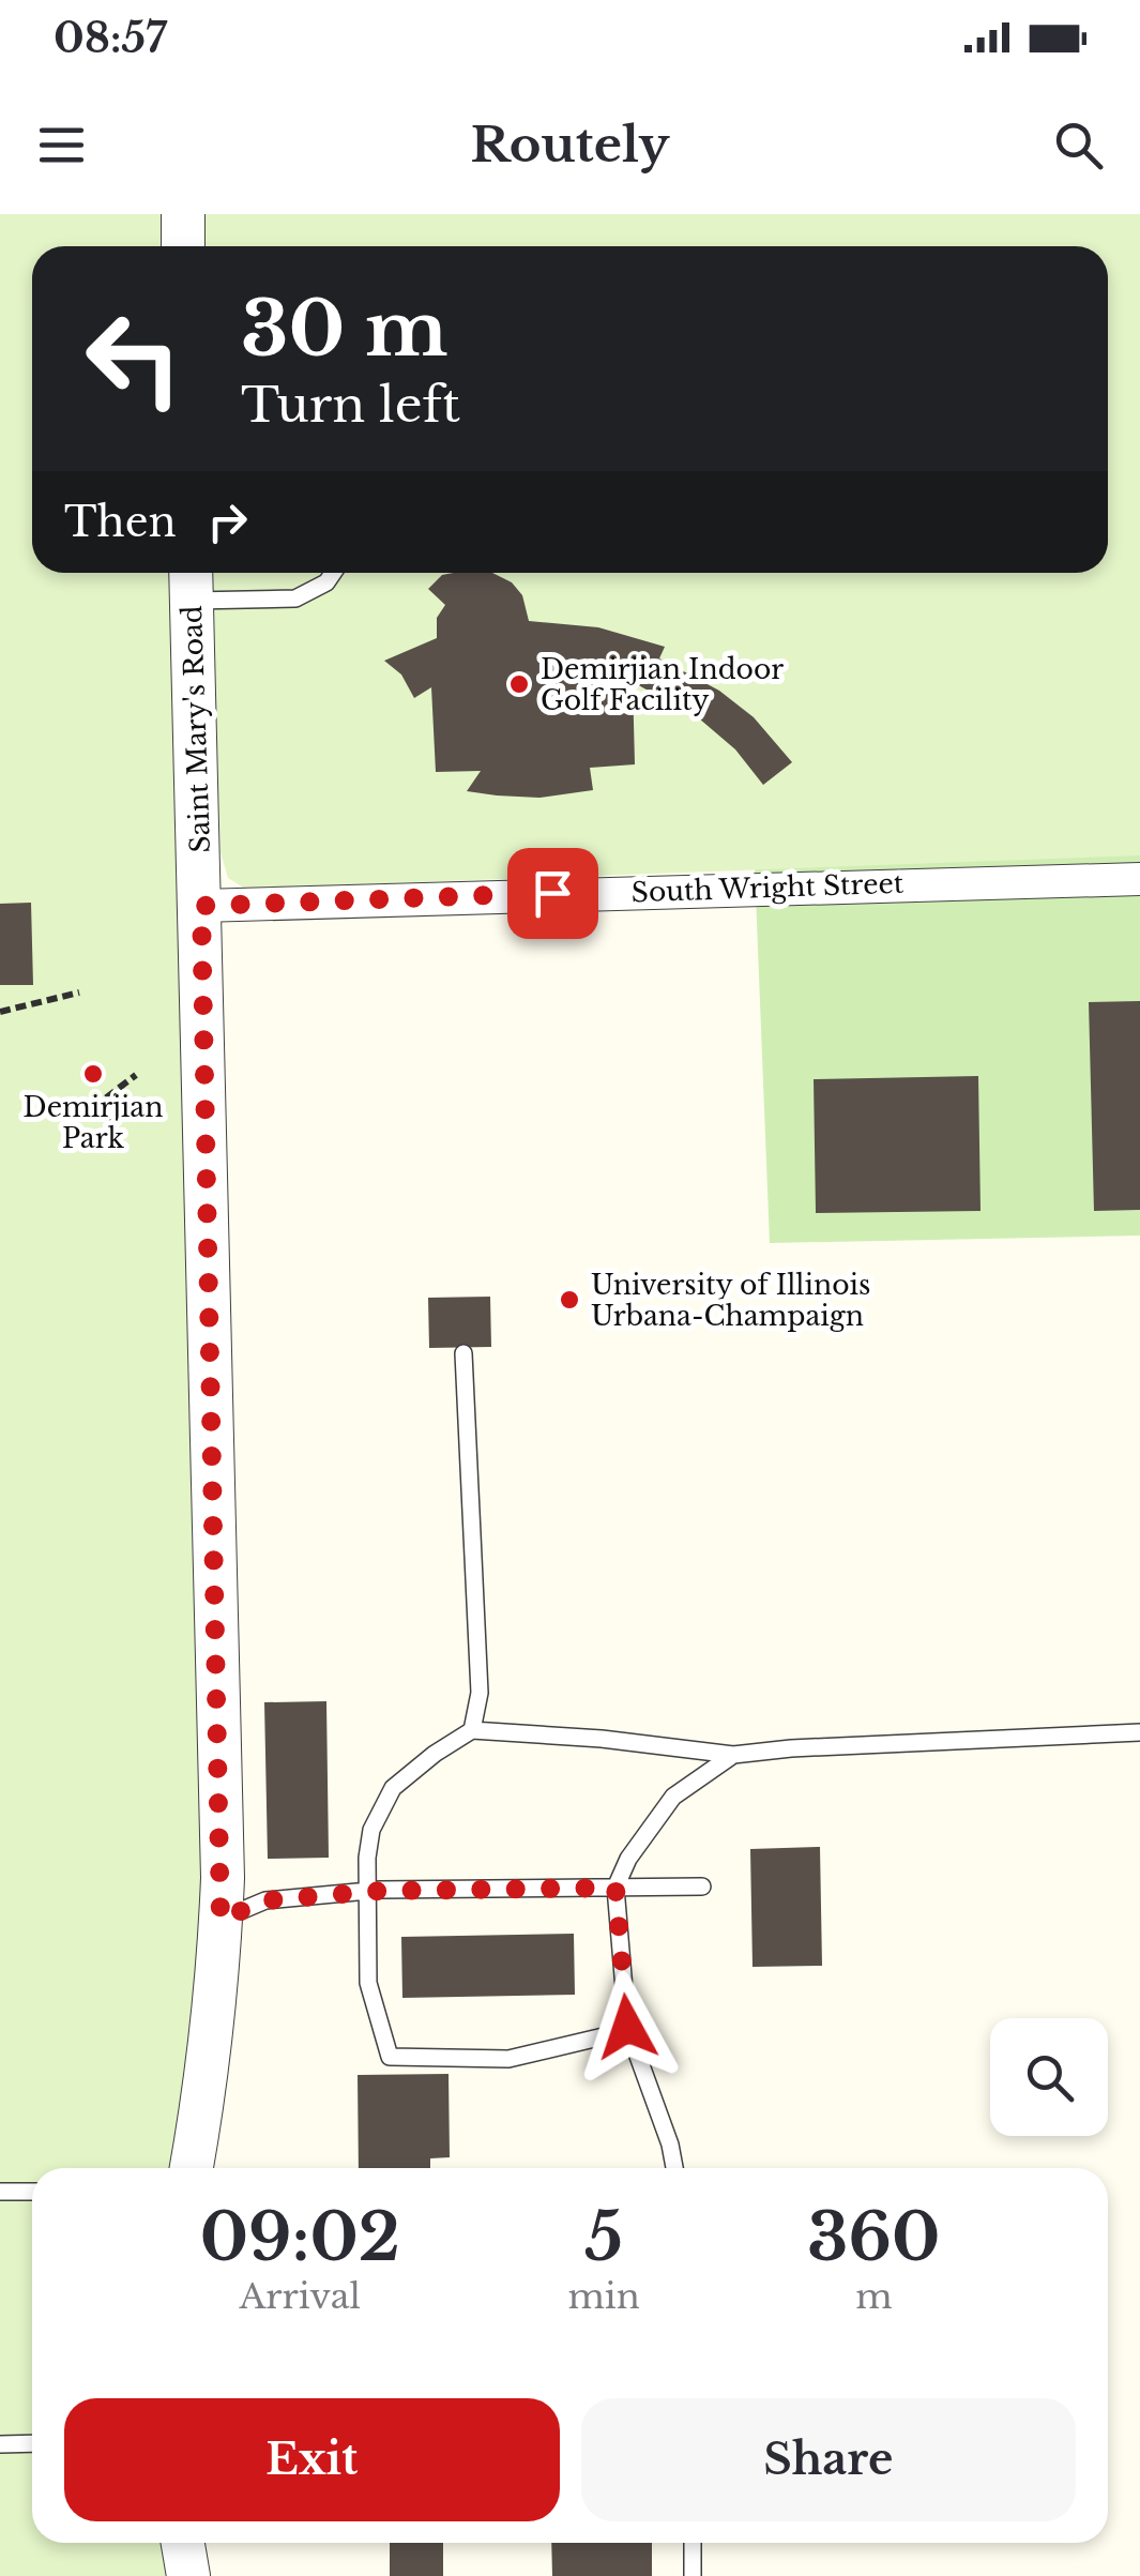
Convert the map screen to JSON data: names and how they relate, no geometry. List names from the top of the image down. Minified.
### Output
{"streets":{"street":["Saint Mary's Road","South Wright Street"]},"crossings":[["Saint Mary's Road","South Wright Street"]],"places":["Demirjian Indoor Golf Facility","Demirjian Park","University of Illinois Urbana-Champaign"],"page":{"status":"08:57","header":"Routely","turn":["30 m","Turn left"],"then":"Then","eta":["09:02","Arrival","5","min","360","m"],"buttons":["Exit","Share"]}}
